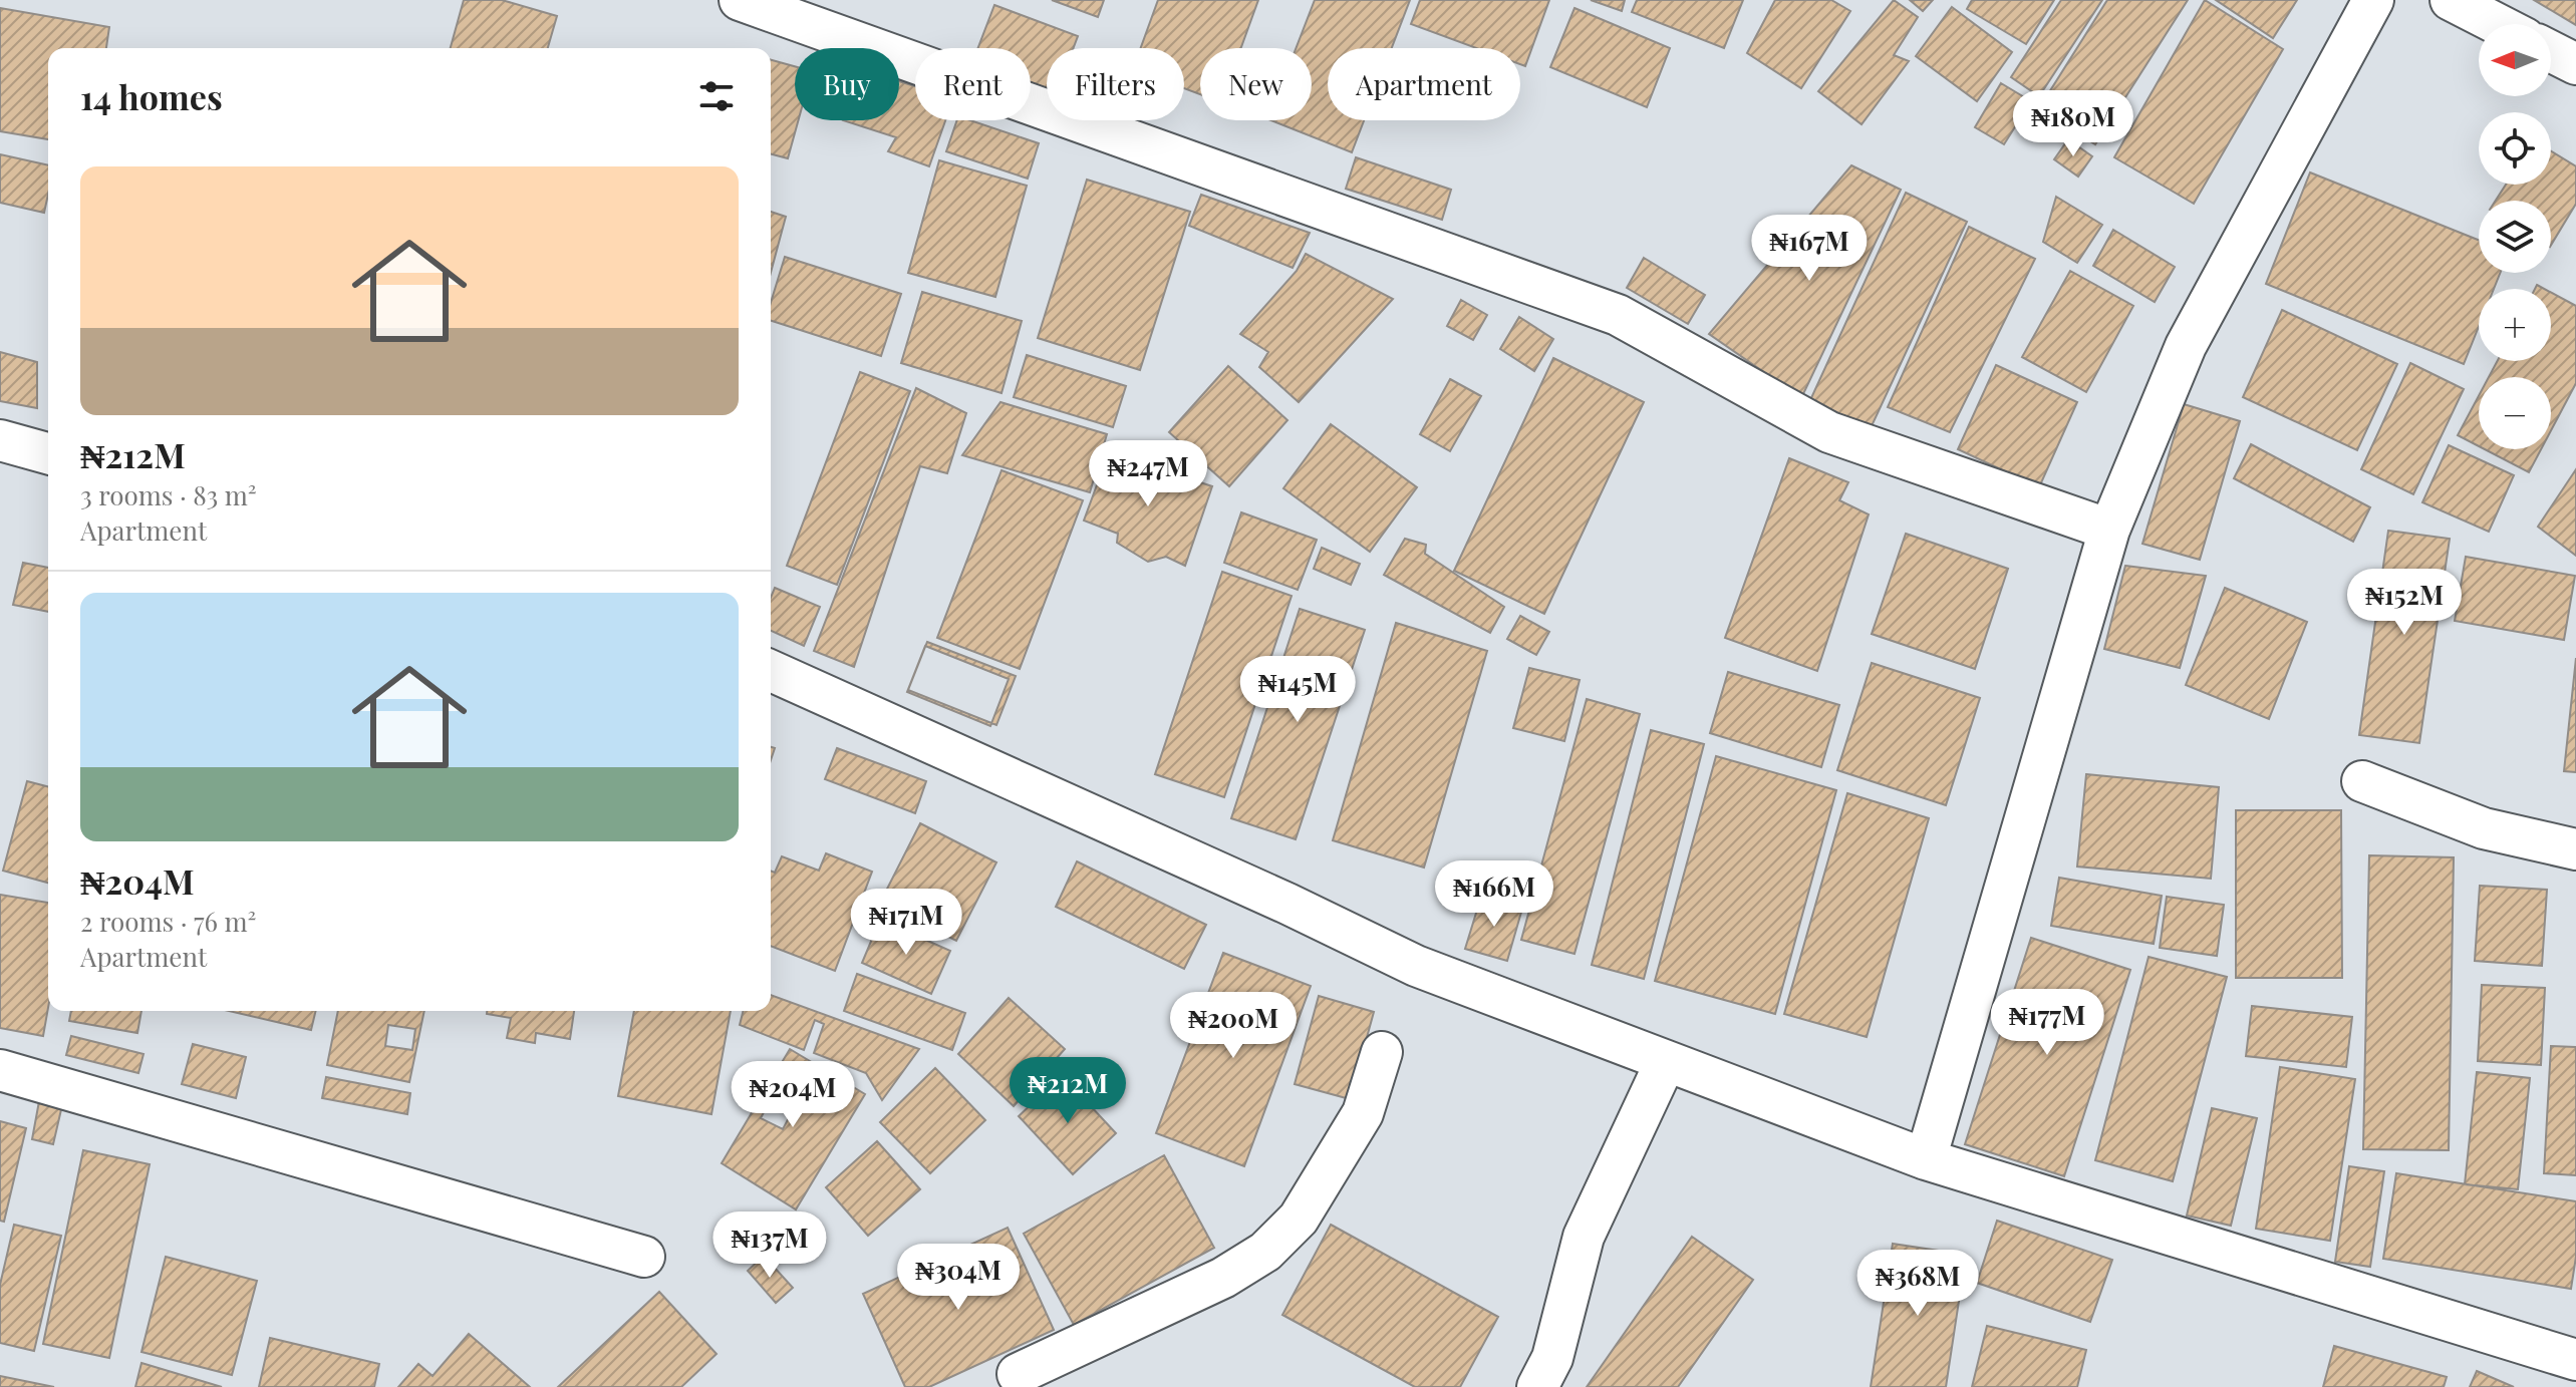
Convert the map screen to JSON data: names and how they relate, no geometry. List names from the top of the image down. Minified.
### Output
{"north":"left","page":{"map_buttons":["+","−"],"chip":["Buy","Rent","Filters","New","Apartment"],"heading":"14 homes","price":["₦180M","₦167M","₦247M","₦152M","₦145M","₦166M","₦171M","₦177M","₦200M","₦212M","₦204M","₦137M","₦304M","₦368M"],"list":[{"name":"₦212M","note":"3 rooms · 83 m² · Apartment"},{"name":"₦204M","note":"2 rooms · 76 m² · Apartment"}]}}
